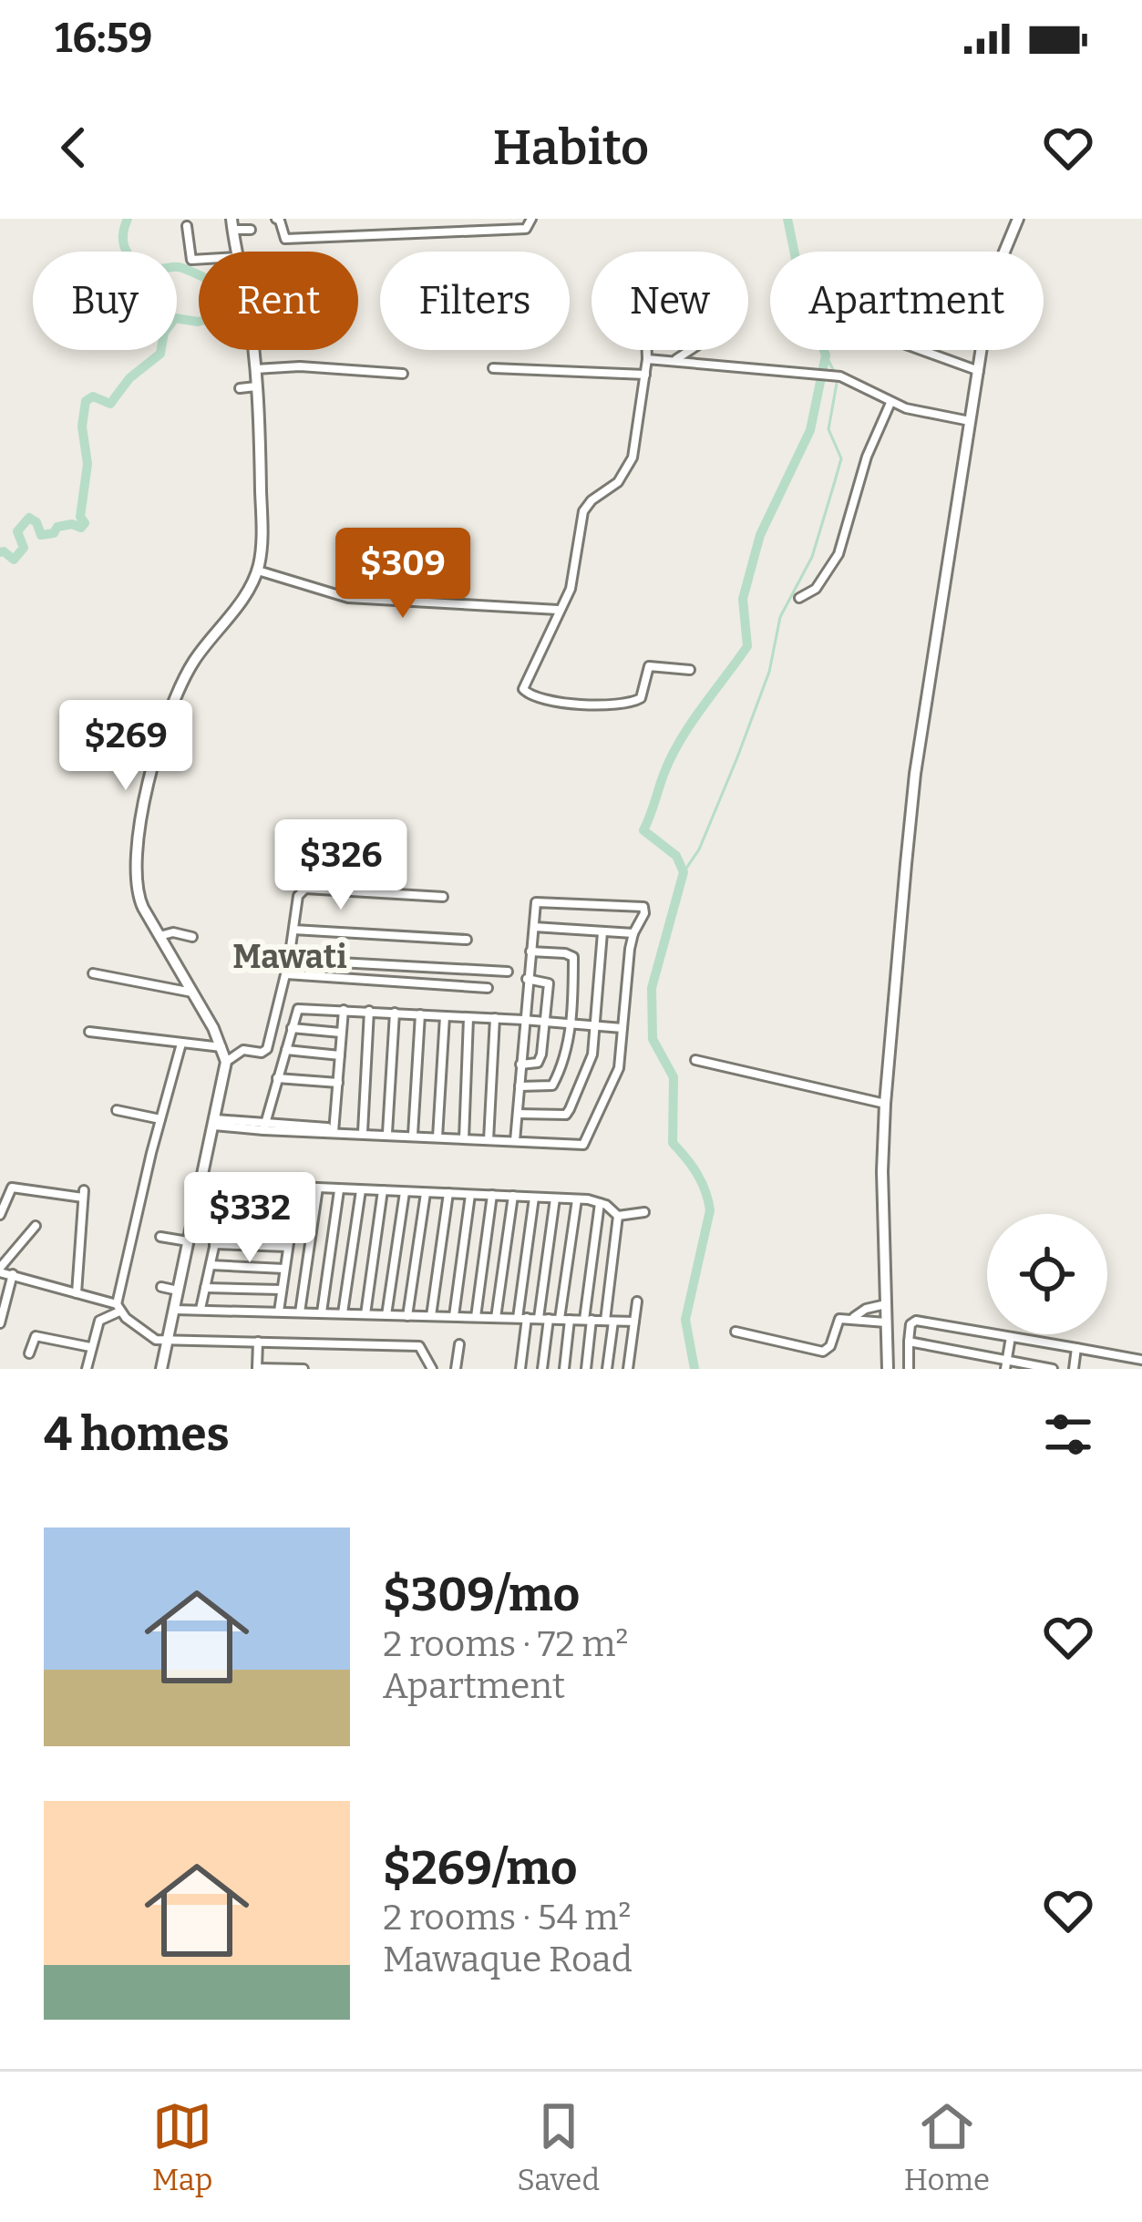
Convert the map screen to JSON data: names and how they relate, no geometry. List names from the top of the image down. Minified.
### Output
{"districts":["Mawati"],"page":{"status":"16:59","header":"Habito","chip":["Buy","Rent","Filters","New","Apartment"],"price":["$309","$269","$326","$332"],"heading":"4 homes","list":[{"name":"$309/mo","note":"2 rooms · 72 m² · Apartment"},{"name":"$269/mo","note":"2 rooms · 54 m² · Mawaque Road"}],"tabs":["Map","Saved","Home"]}}
